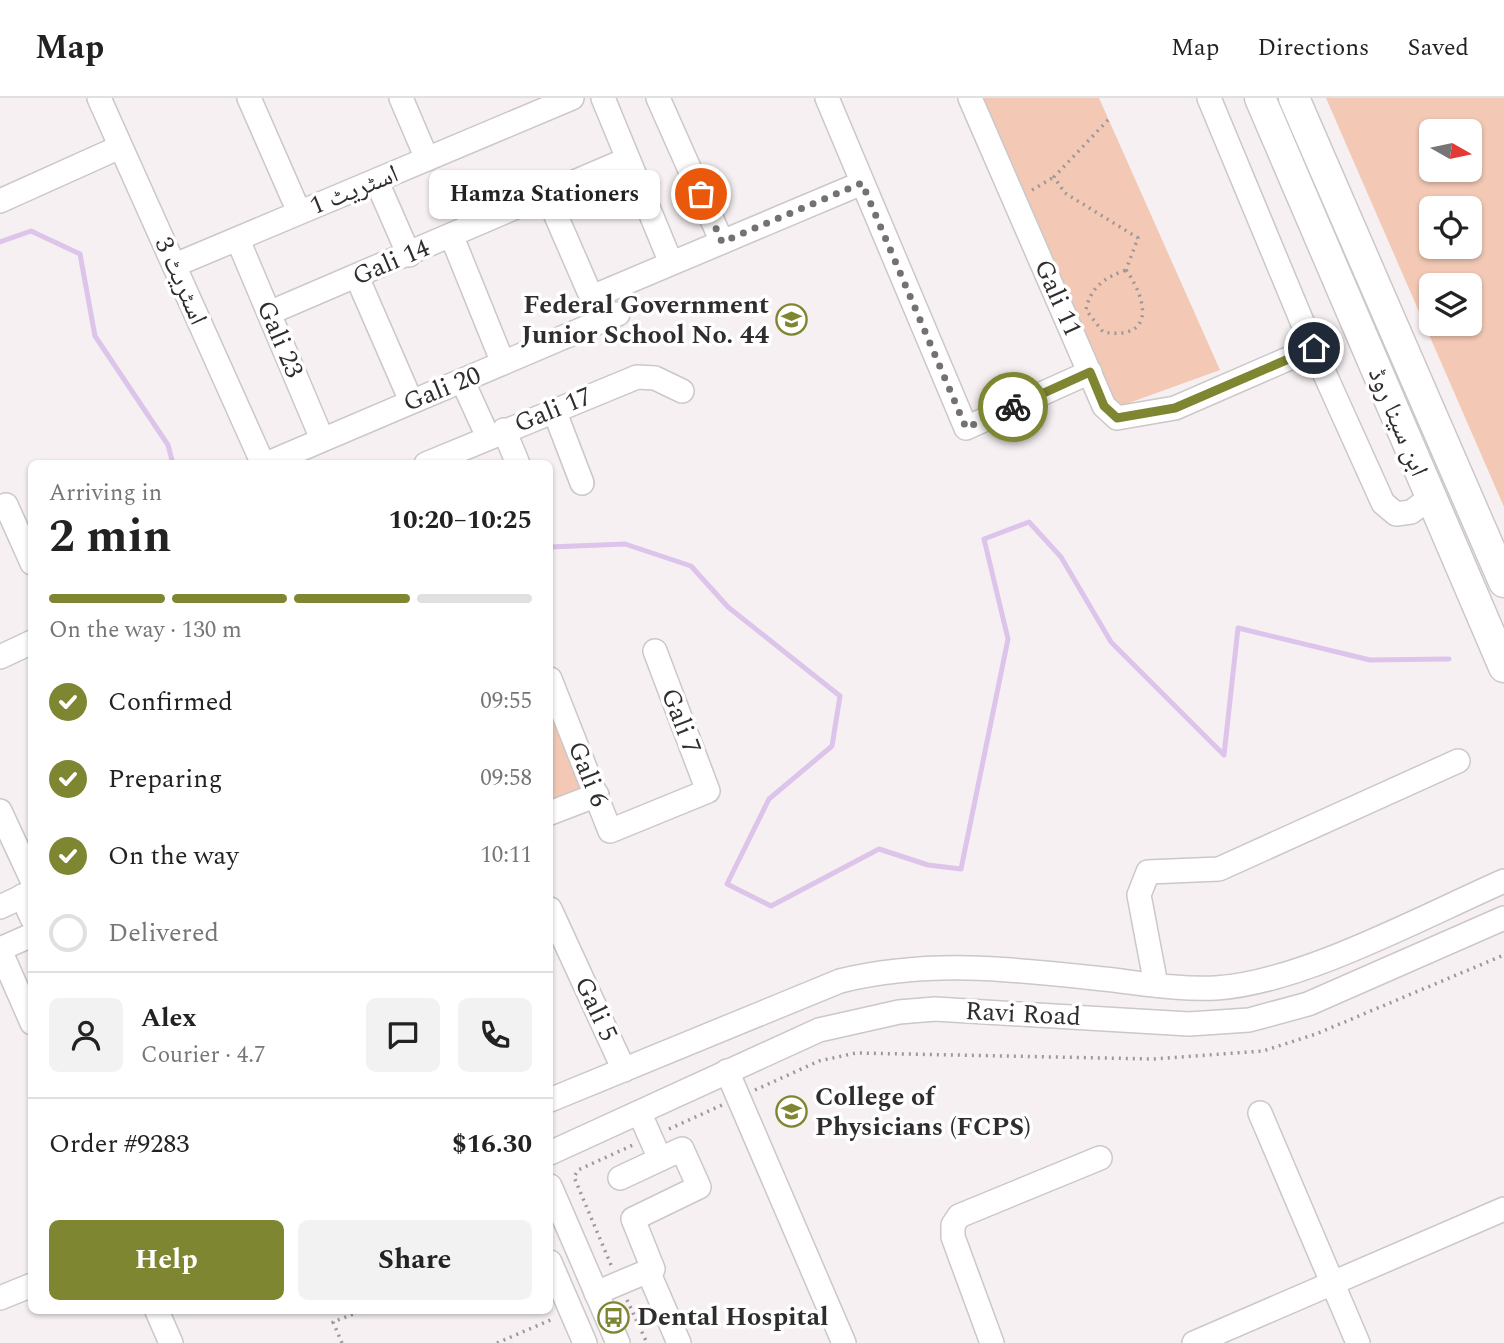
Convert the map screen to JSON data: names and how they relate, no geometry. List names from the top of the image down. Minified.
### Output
{"streets":{"main road":["ابن سینا روڈ"],"street":["اسٹریٹ 1","Gali 14","اسٹریٹ 3","Gali 11","Gali 23","Gali 20","Gali 17","Gali 7","Gali 6","Gali 5","Ravi Road"]},"crossings":[["اسٹریٹ 1","اسٹریٹ 3"],["اسٹریٹ 1","Gali 23"],["Gali 14","Gali 23"],["Gali 23","Gali 20"],["Gali 7","Gali 6"],["Gali 5","Ravi Road"]],"places":{"other":["Hamza Stationers"],"school or university":["Federal Government Junior School No. 44","College of Physicians (FCPS)"],"bus stop":["Dental Hospital"]},"north":"right","page":{"header":"Map","nav":["Map","Directions","Saved"],"bubble":"Hamza Stationers","heading":["2 min","Arriving in","10:20–10:25"],"panel":["Alex","Courier · 4.7","Order #9283","$16.30"],"bar":"On the way · 130 m","list":[["Confirmed","09:55"],["Preparing","09:58"],["On the way","10:11"],"Delivered"],"buttons":["Help","Share"]}}
